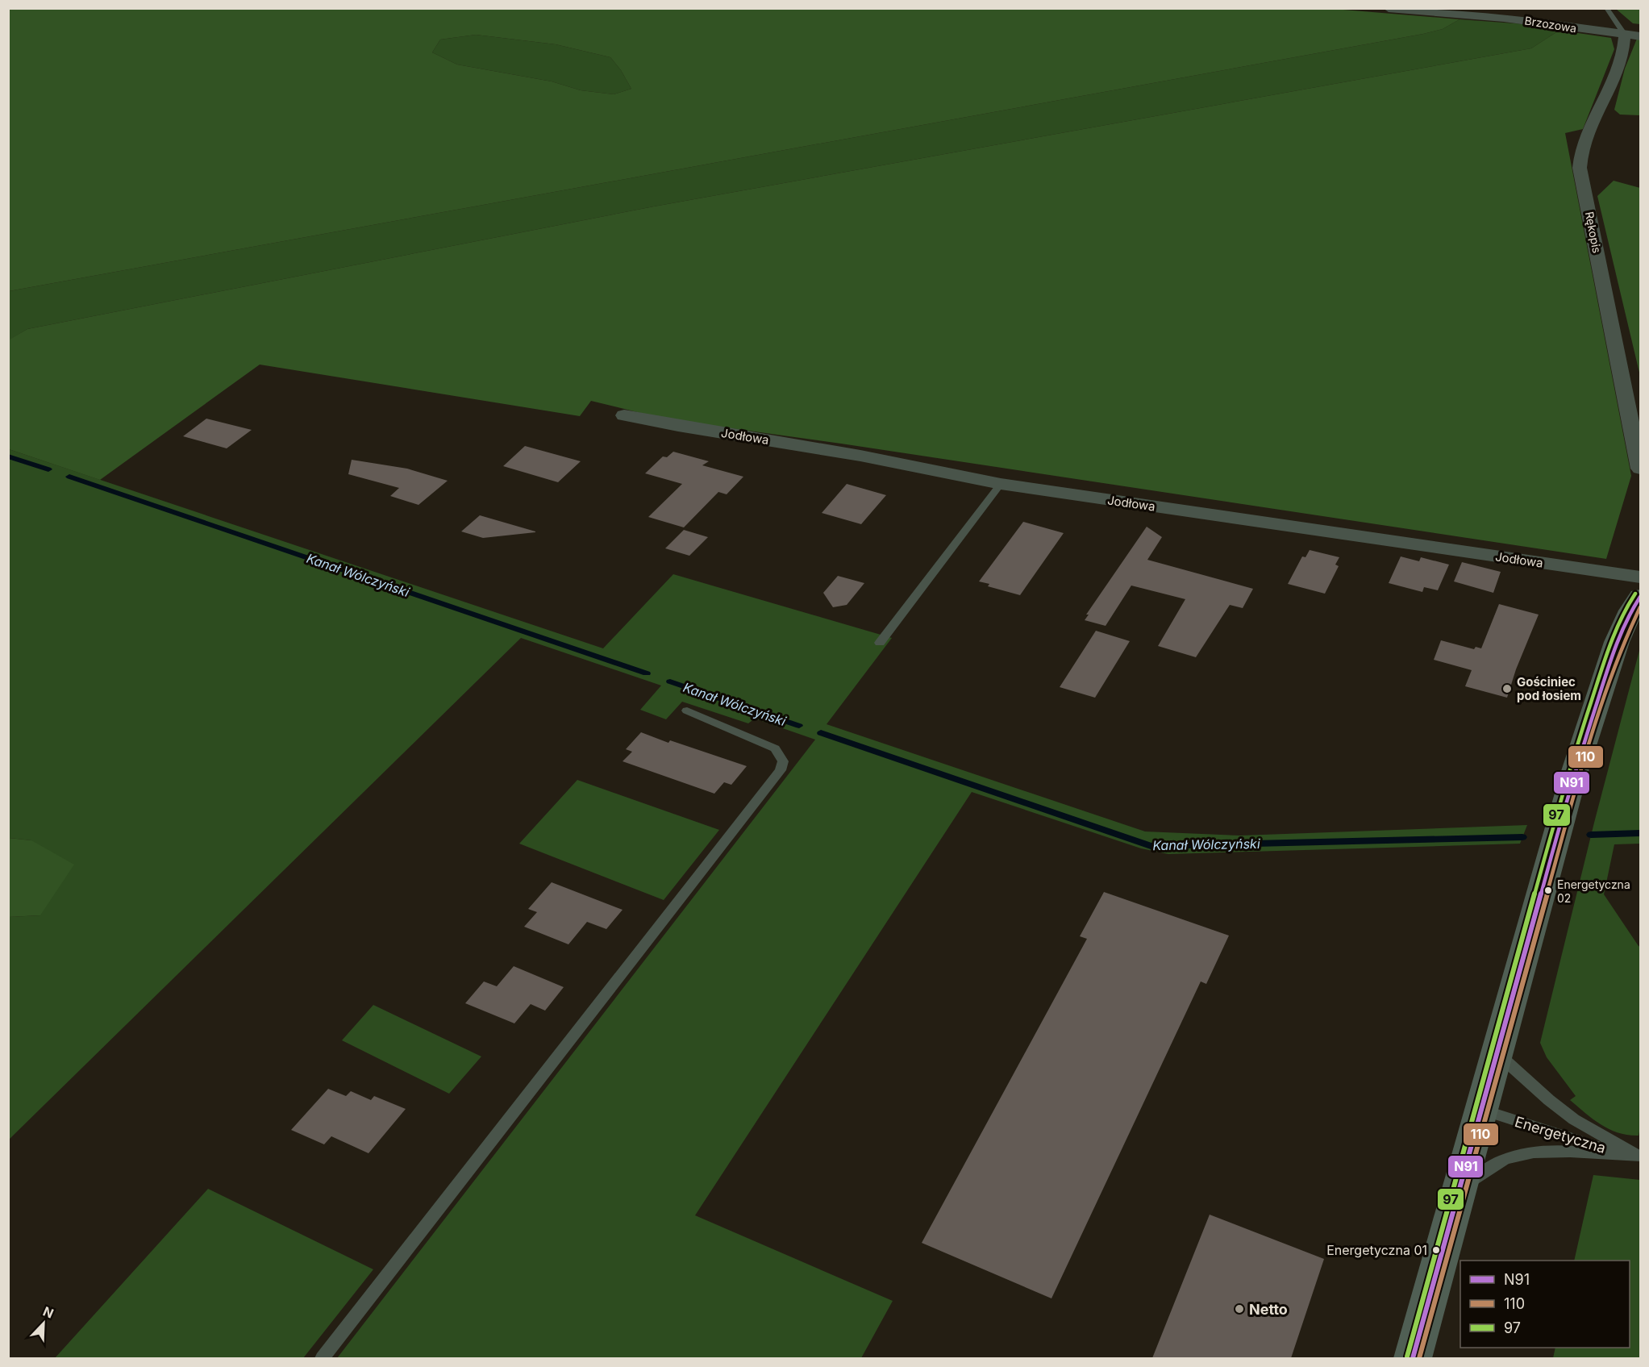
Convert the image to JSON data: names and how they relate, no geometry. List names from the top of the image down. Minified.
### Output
{"streets":{"street":["Brzozowa","Rękopis","Jodłowa"],"lane":["Energetyczna"]},"crossings":[["Brzozowa","Rękopis"]],"water":["Kanał Wólczyński"],"places":["Gościniec pod łosiem","Energetyczna 02","Energetyczna 01","Netto"],"lines":["transit line 97","transit line N91","transit line 110"],"legend":["N91","110","97"],"north":"top right"}
